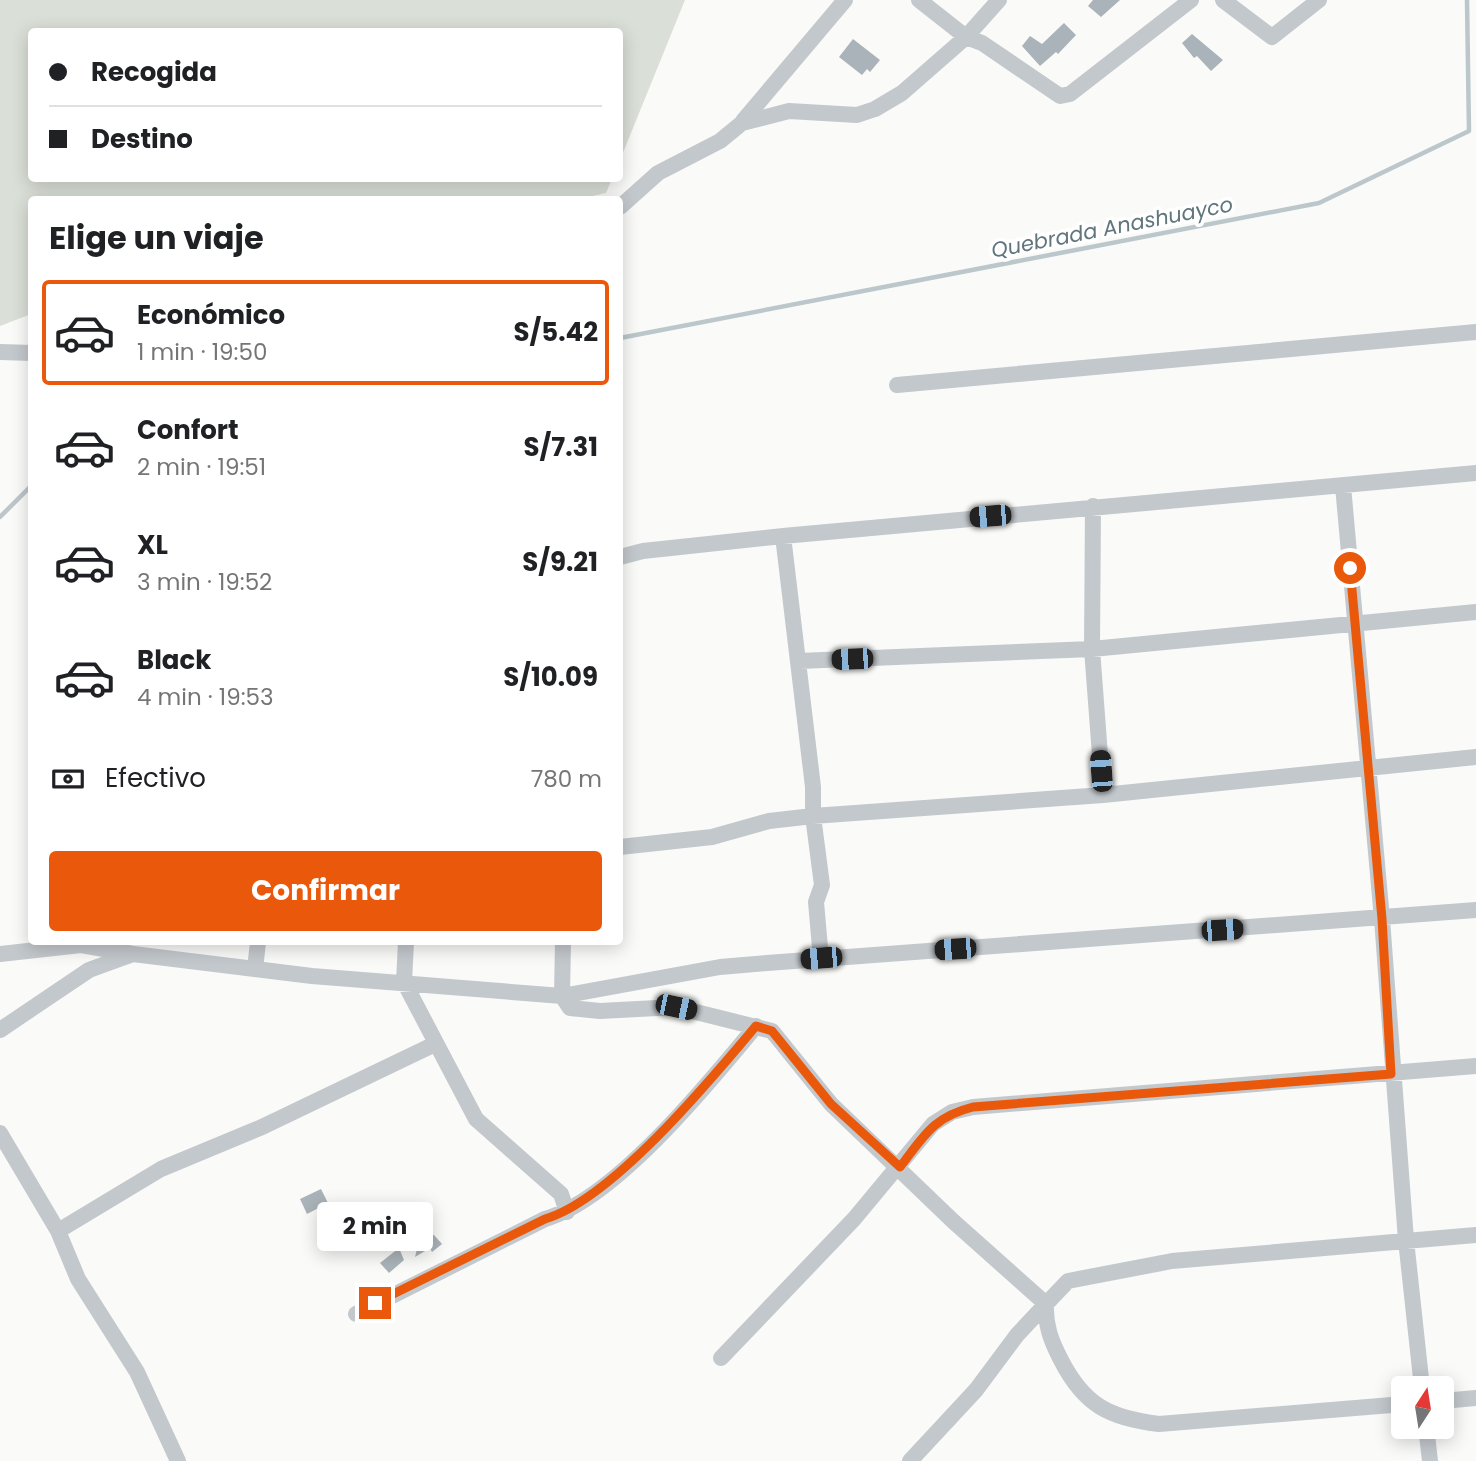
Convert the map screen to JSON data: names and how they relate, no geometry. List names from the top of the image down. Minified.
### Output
{"water":["Quebrada Anashuayco"],"north":"top","page":{"banner":["Recogida","Destino"],"heading":"Elige un viaje","list":[{"name":"Económico","note":"1 min · 19:50","value":"S/5.42"},{"name":"Confort","note":"2 min · 19:51","value":"S/7.31"},{"name":"XL","note":"3 min · 19:52","value":"S/9.21"},{"name":"Black","note":"4 min · 19:53","value":"S/10.09"}],"pay":["Efectivo","780 m"],"buttons":"Confirmar","bubble":"2 min"}}
